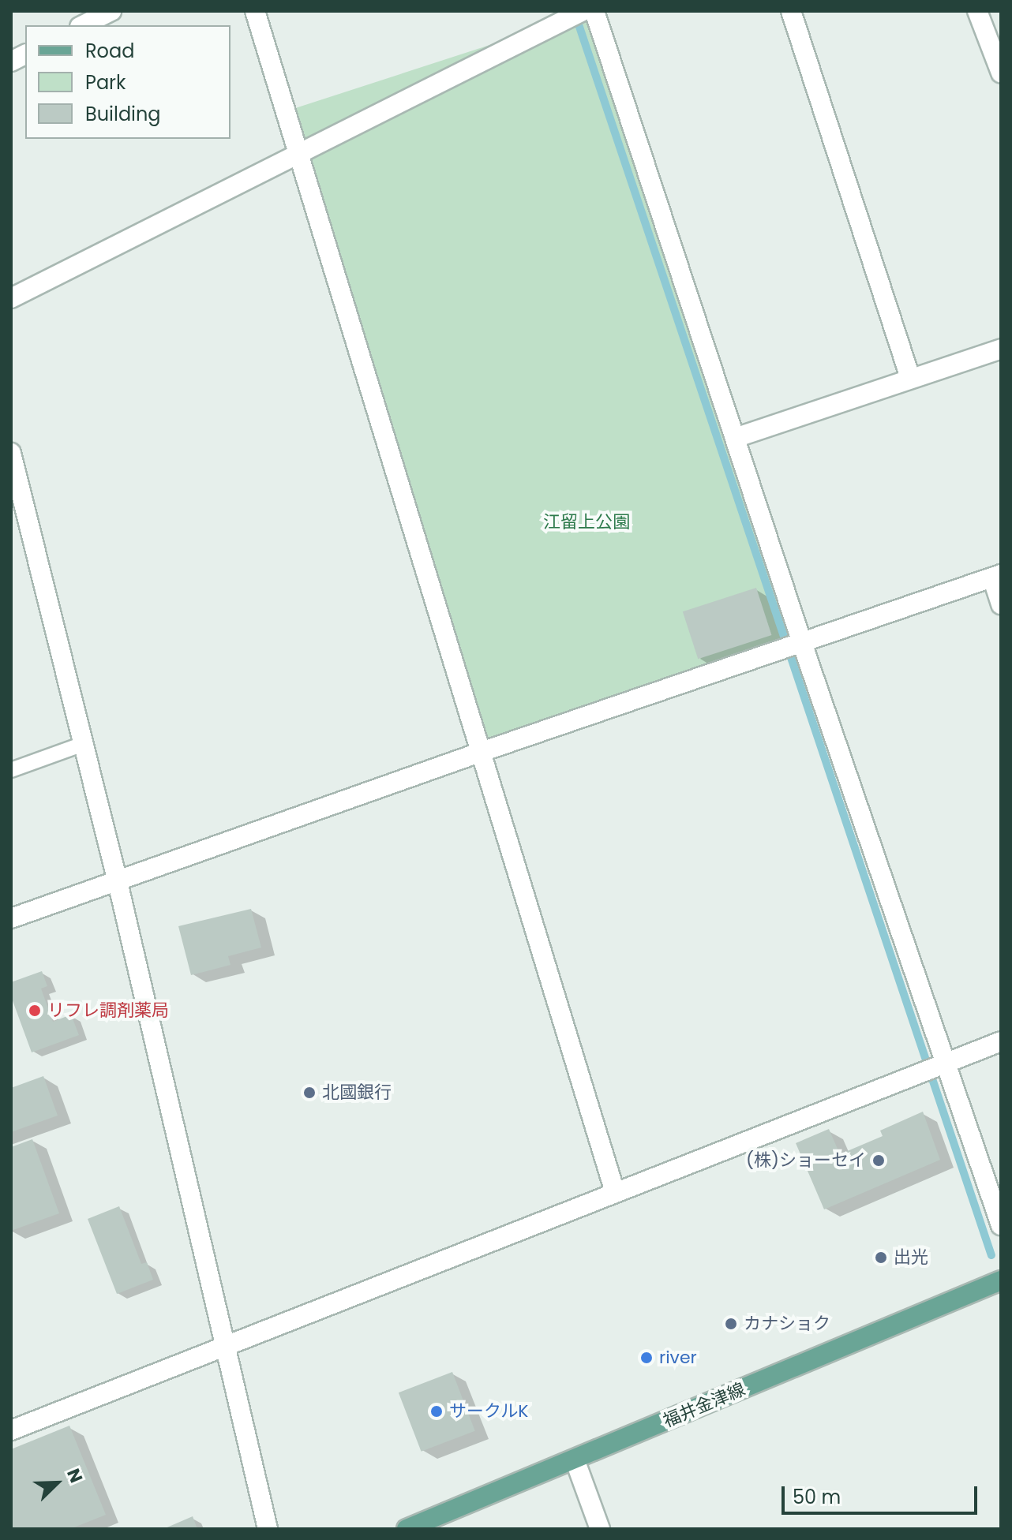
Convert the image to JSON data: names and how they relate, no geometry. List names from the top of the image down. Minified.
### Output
{"streets":{"main road":["福井金津線"]},"parks":["江留上公園"],"places":["リフレ調剤薬局","北國銀行","(株)ショーセイ","出光","カナショク","river","サークルK"],"legend":["Road","Park","Building"],"scale_bar":"50 m","north":"top right"}
